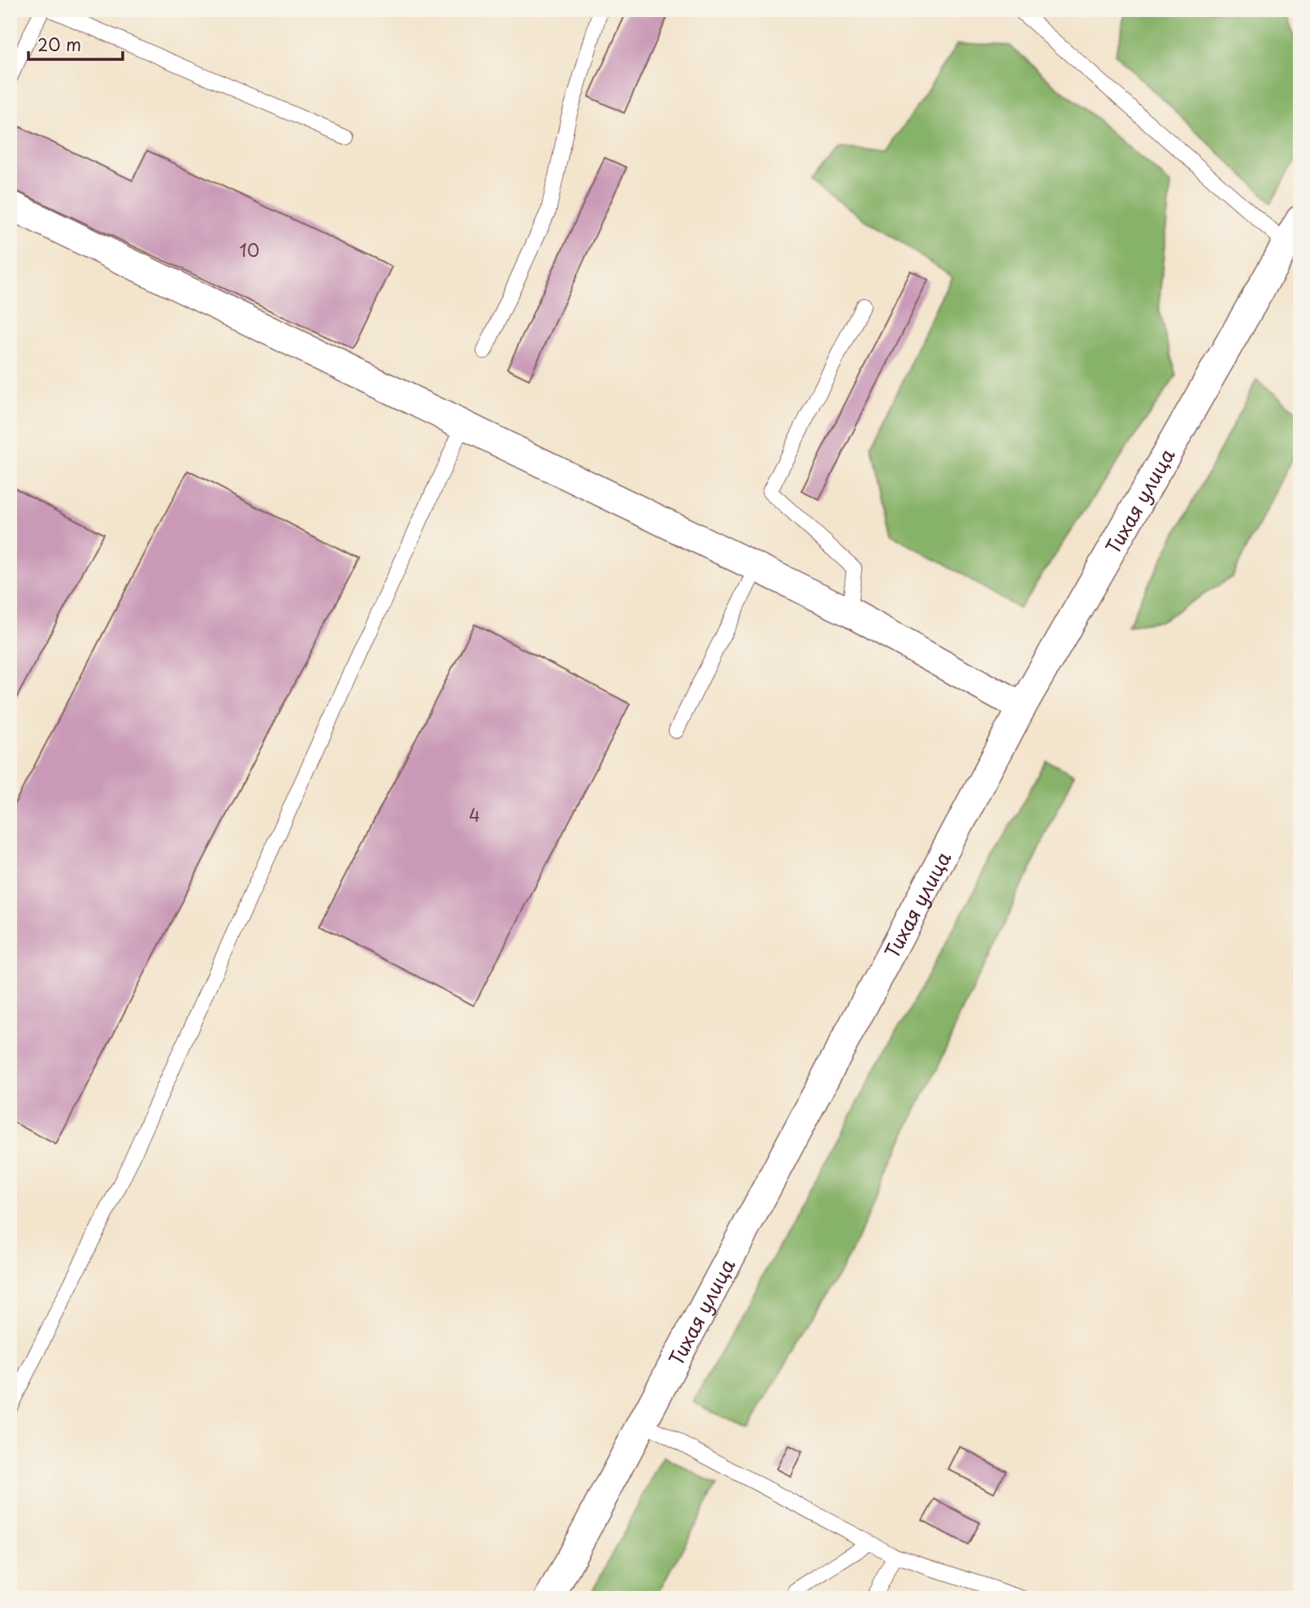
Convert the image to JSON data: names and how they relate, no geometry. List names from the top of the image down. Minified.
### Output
{"streets":{"street":["Тихая улица"]},"house_numbers":["10","4"],"scale_bar":"20 m"}
